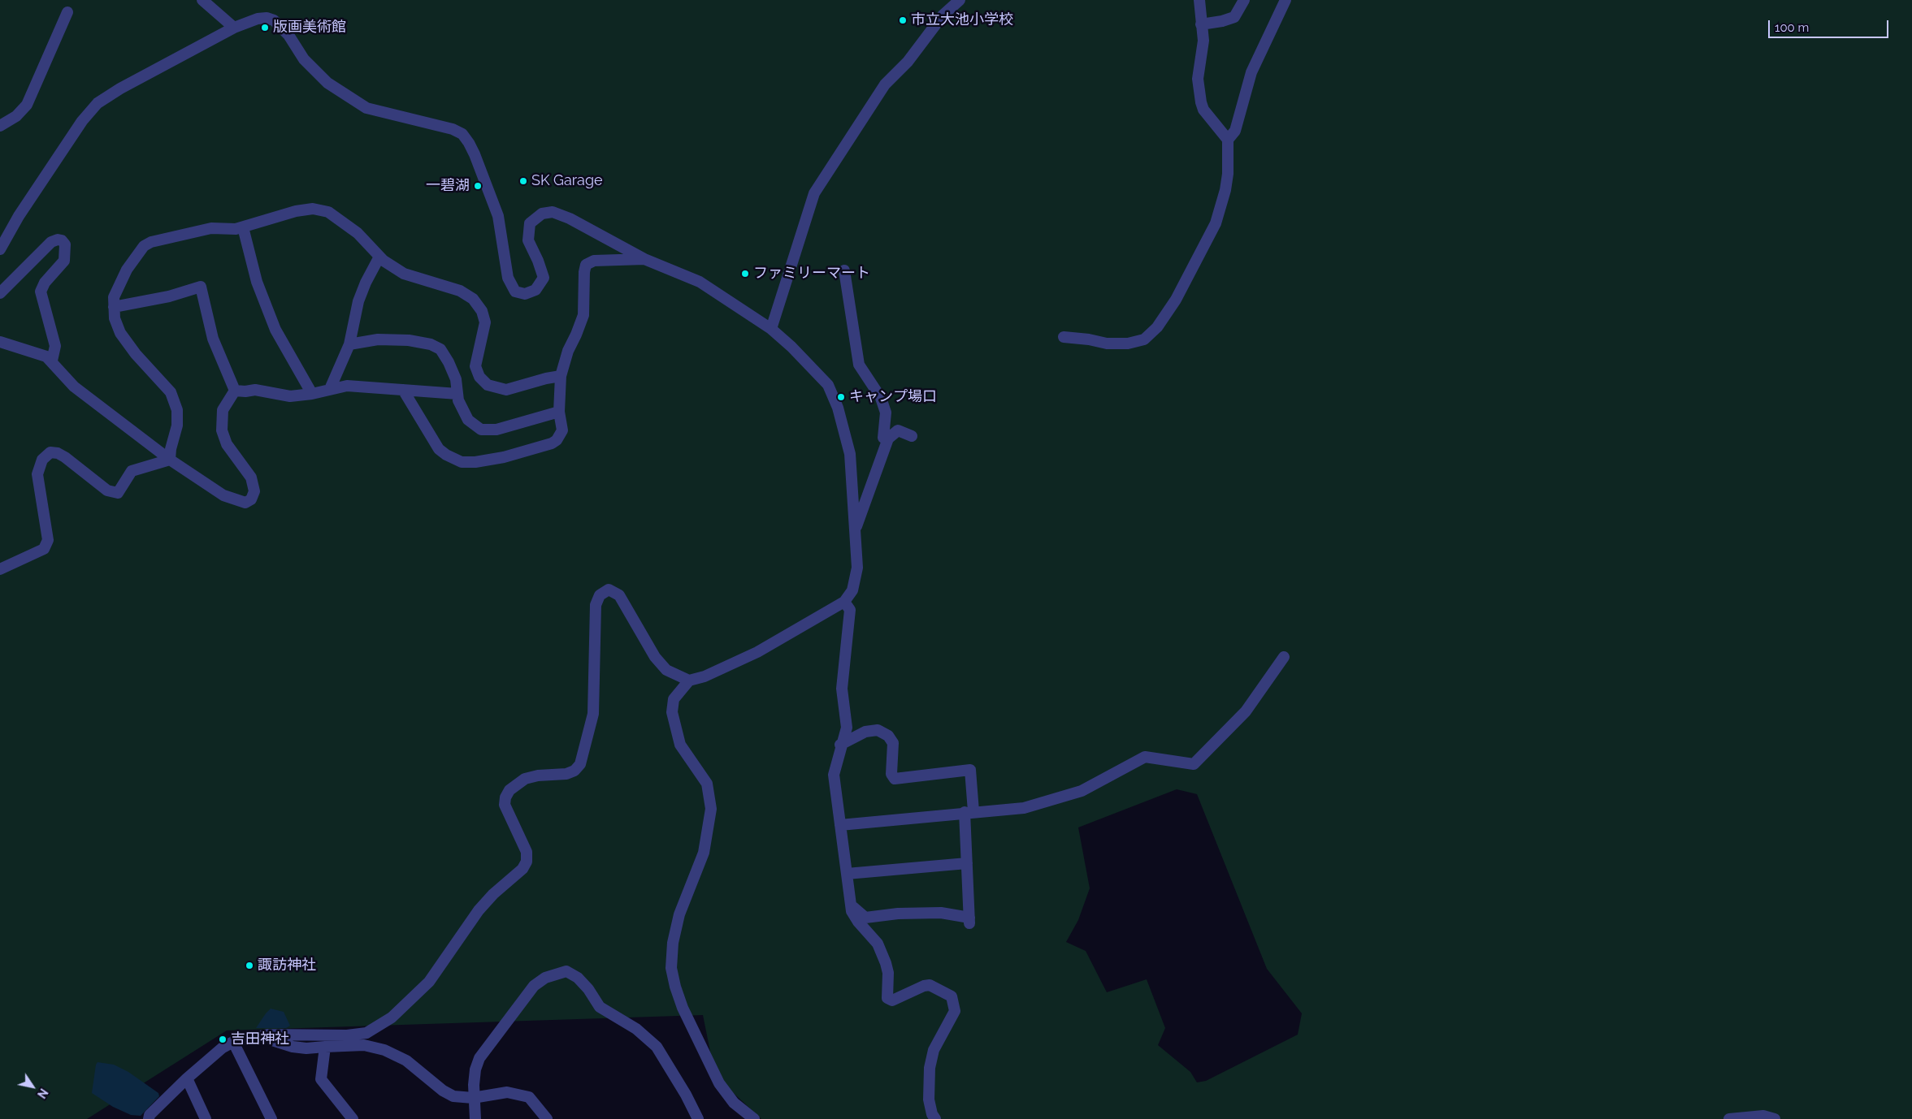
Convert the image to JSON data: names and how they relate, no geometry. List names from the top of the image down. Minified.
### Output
{"places":["市立大池小学校","版画美術館","SK Garage","一碧湖","ファミリーマート","キャンプ場口","諏訪神社","吉田神社"],"scale_bar":"100 m","north":"bottom right"}
